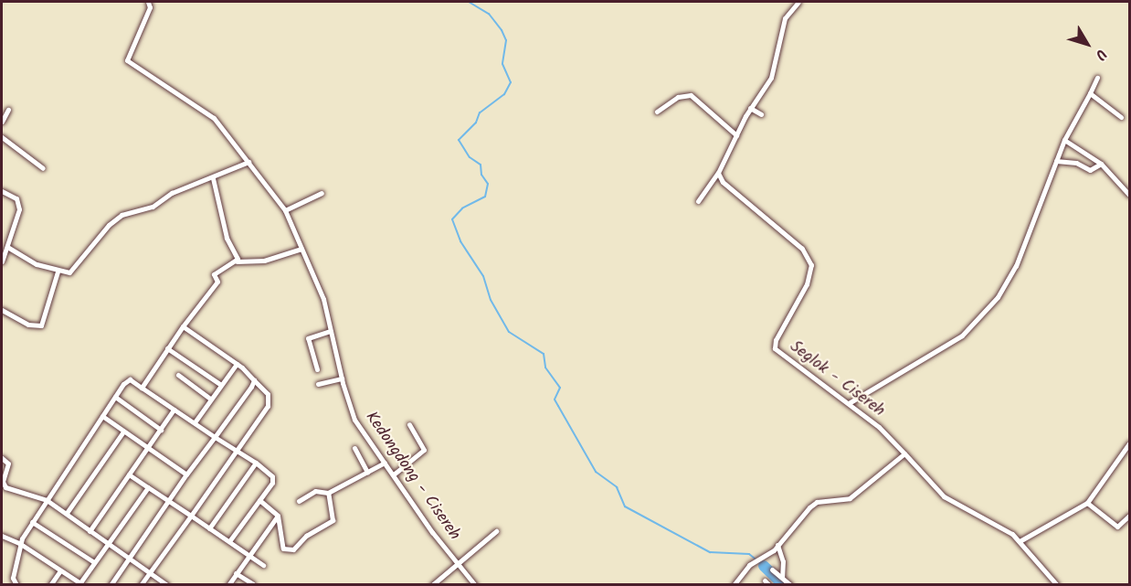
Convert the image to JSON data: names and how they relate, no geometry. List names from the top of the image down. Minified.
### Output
{"streets":{"street":["Seglok - Cisereh","Kedongdong - Cisereh"]},"north":"bottom right"}
